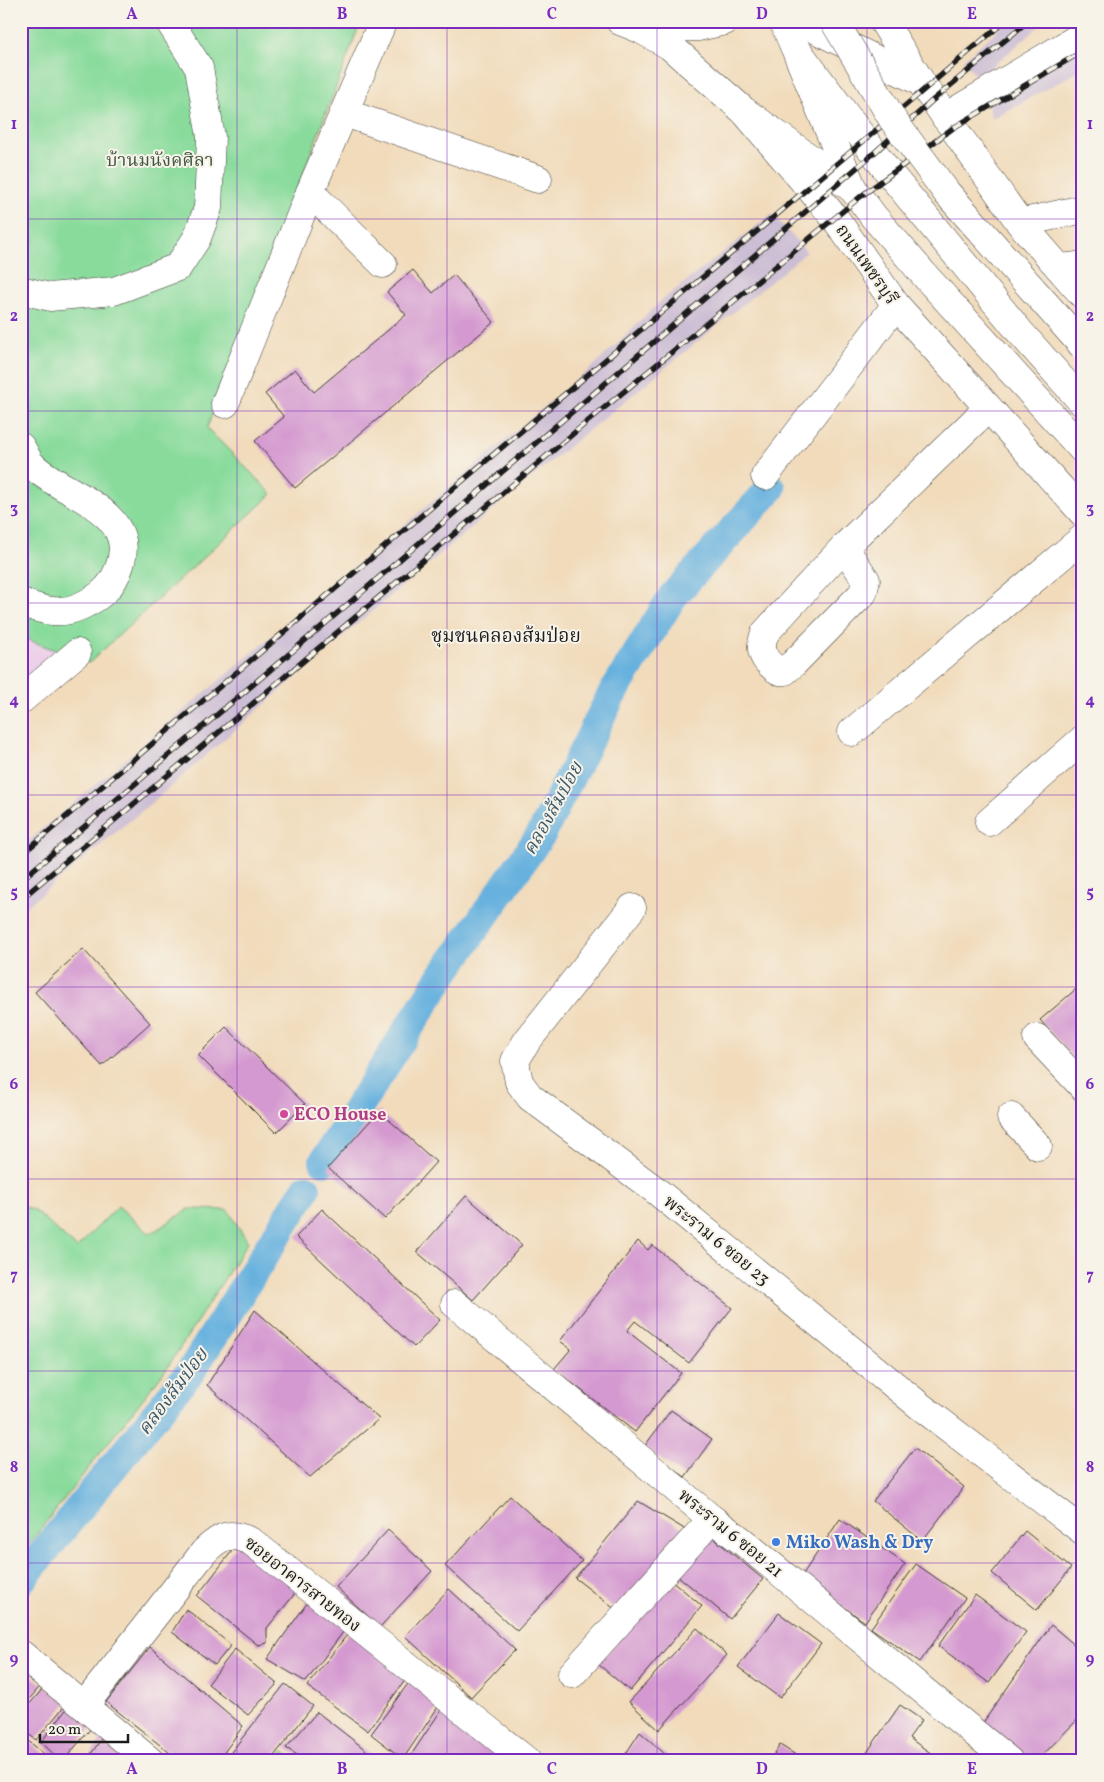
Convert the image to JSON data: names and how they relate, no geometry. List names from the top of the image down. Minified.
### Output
{"streets":{"main road":["ถนนเพชรบุรี","พระราม 6 ซอย 23","พระราม 6 ซอย 21","ซอยอาคารสายทอง"]},"districts":["ชุมชนคลองส้มป่อย"],"water":["คลองส้มป่อย"],"parks":["บ้านมนังคศิลา"],"places":["ECO House","Miko Wash & Dry"],"scale_bar":"20 m","grid":{"columns":["A","B","C","D","E"],"rows":["1","2","3","4","5","6","7","8","9"]}}
